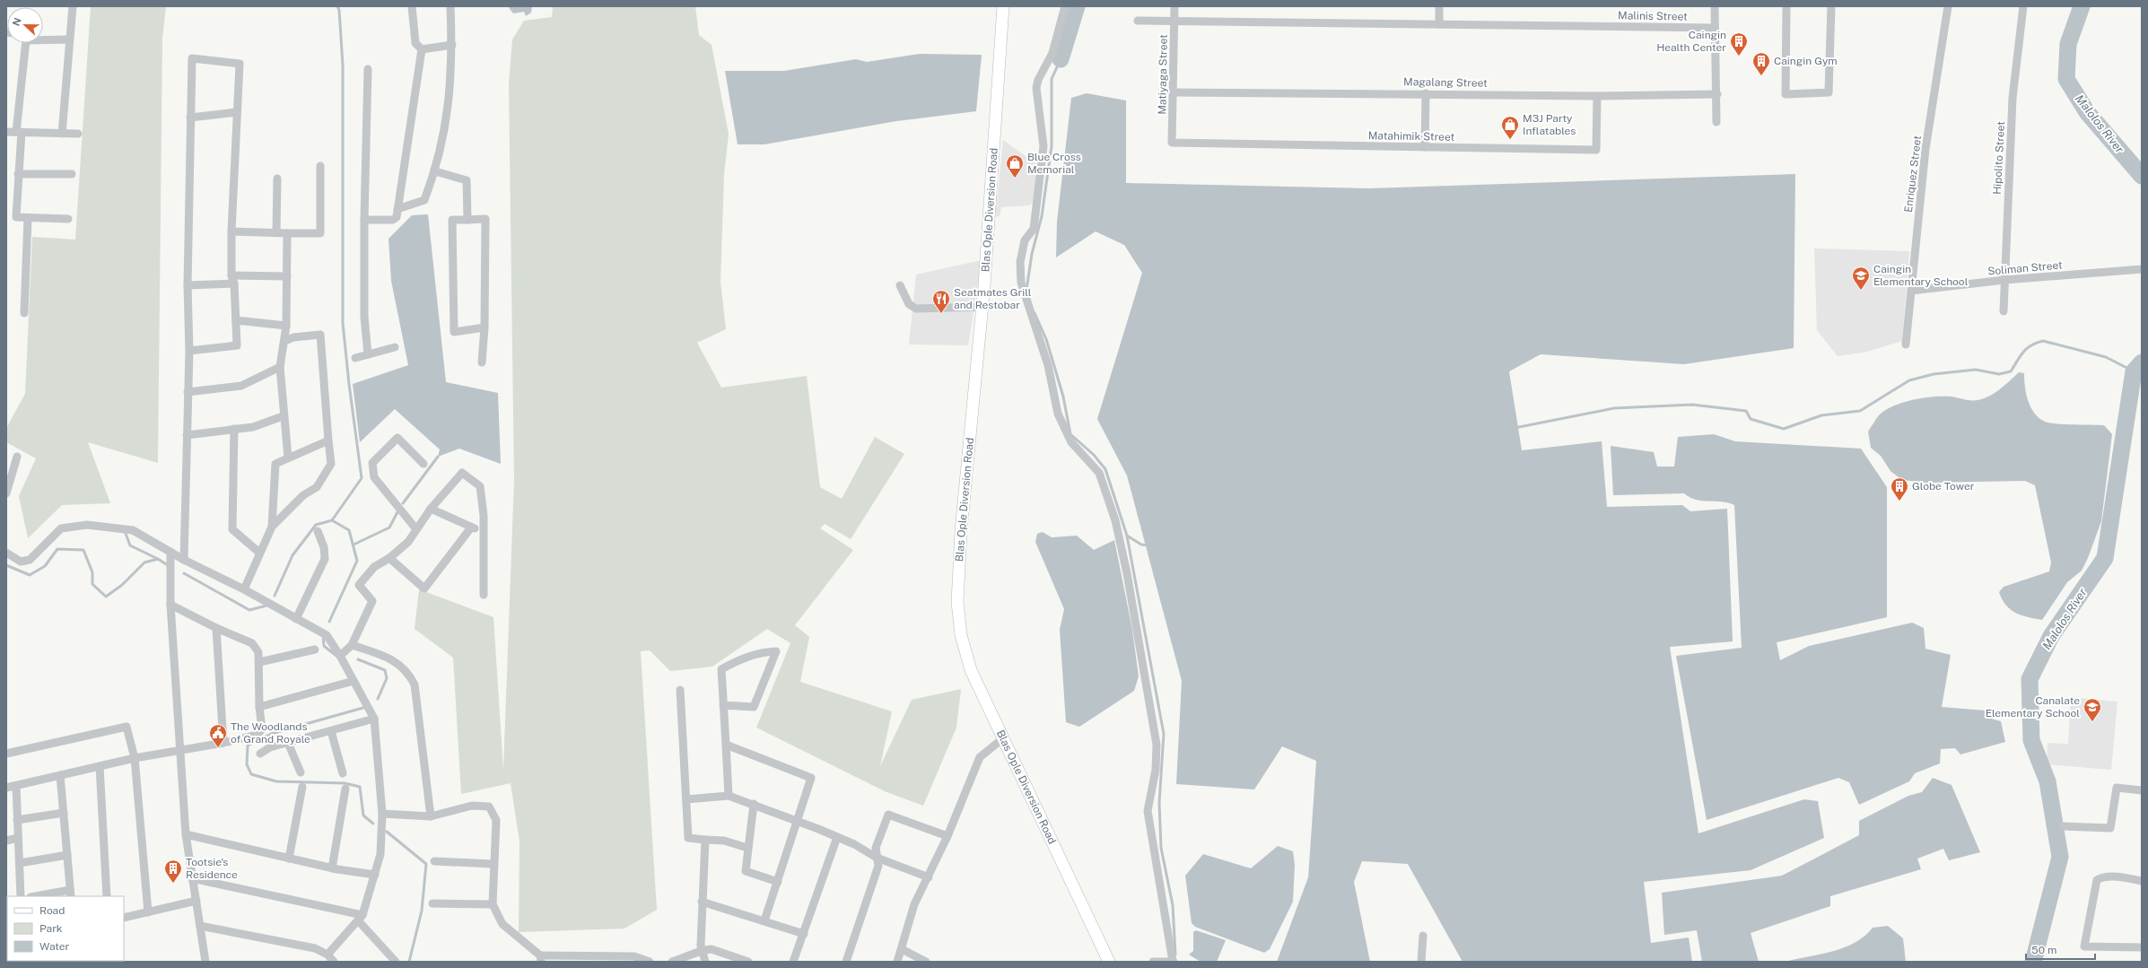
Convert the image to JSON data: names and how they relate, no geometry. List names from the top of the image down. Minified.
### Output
{"streets":{"main road":["Blas Ople Diversion Road"],"street":["Malinis Street","Matiyaga Street","Magalang Street","Matahimik Street","Hipolito Street","Enriquez Street","Soliman Street"]},"crossings":[["Malinis Street","Matiyaga Street"],["Matiyaga Street","Magalang Street"],["Matiyaga Street","Matahimik Street"],["Magalang Street","Matahimik Street"],["Hipolito Street","Soliman Street"],["Enriquez Street","Soliman Street"]],"water":["Malolos River"],"places":{"building":["Caingin Health Center","Caingin Gym","Globe Tower","Tootsie's Residence"],"shop":["M3J Party Inflatables","Blue Cross Memorial"],"school or university":["Caingin Elementary School","Canalate Elementary School"],"restaurant":["Seatmates Grill and Restobar"],"public building":["The Woodlands of Grand Royale"]},"legend":["Road","Park","Water"],"scale_bar":"50 m","north":"left"}
